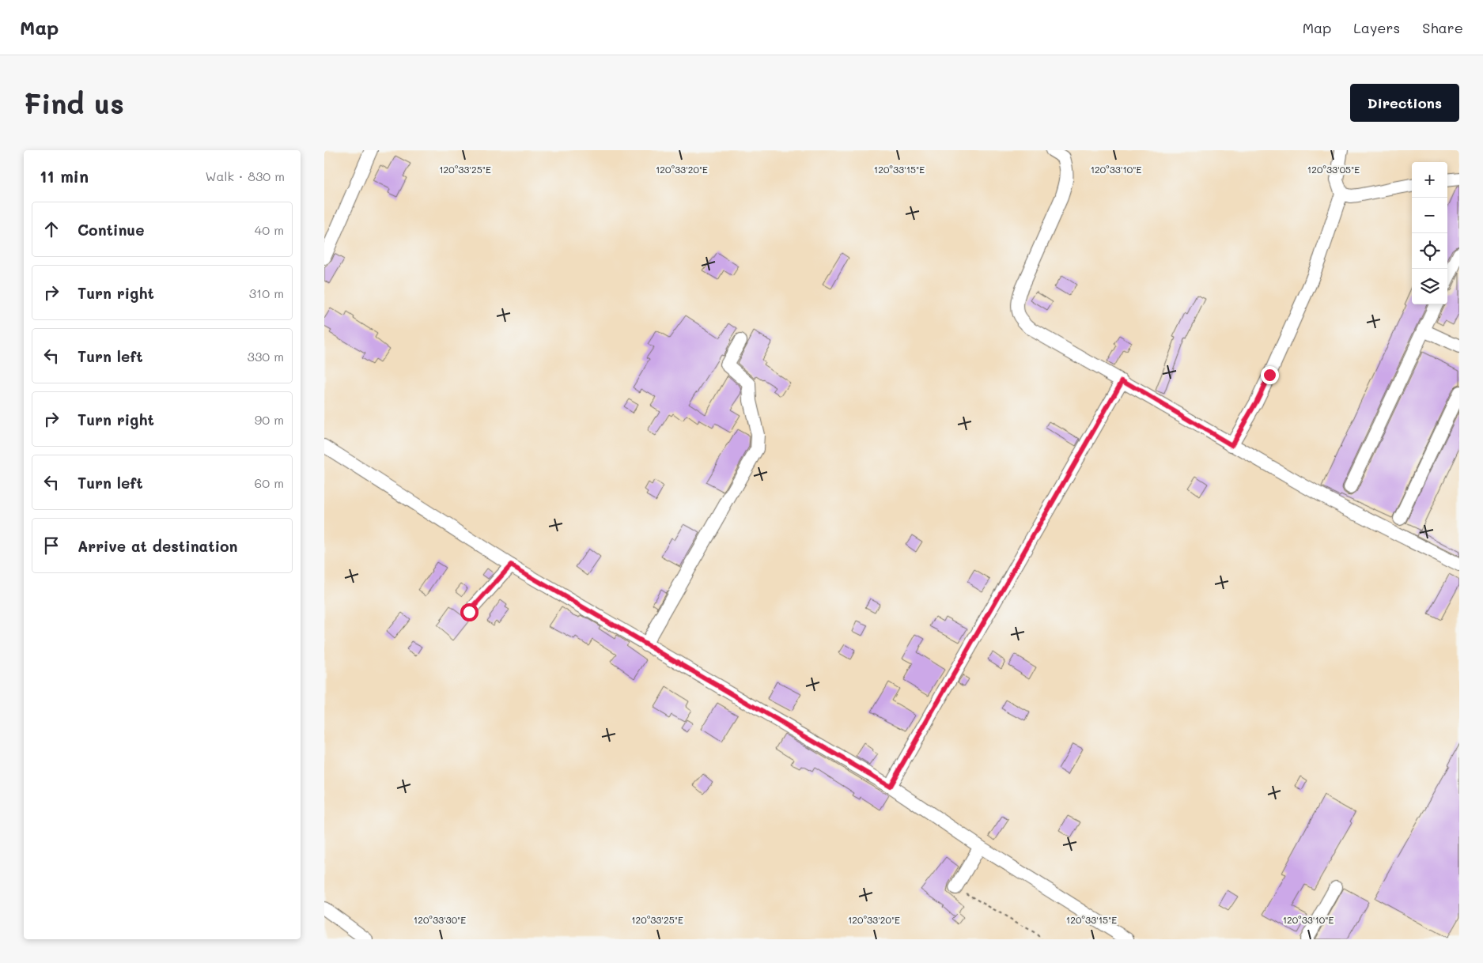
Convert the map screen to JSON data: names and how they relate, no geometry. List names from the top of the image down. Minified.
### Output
{"page":{"header":"Map","nav":["Map","Layers","Share"],"buttons":"Directions","title":"Find us","heading":["11 min","Walk · 830 m"],"map_buttons":["+","−"],"list":[["Continue","40 m"],["Turn right","310 m"],["Turn left","330 m"],["Turn right","90 m"],["Turn left","60 m"],"Arrive at destination"]},"coordinates":["120°33'25\"E","120°33'20\"E","120°33'15\"E","120°33'10\"E","120°33'05\"E","120°33'30\"E"]}
